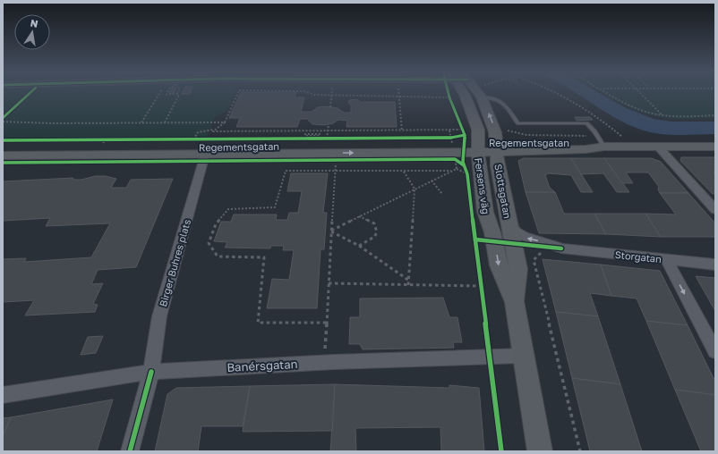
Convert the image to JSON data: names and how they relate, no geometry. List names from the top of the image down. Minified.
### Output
{"streets":{"main road":["Regementsgatan","Fersens väg","Slottsgatan"],"street":["Storgatan","Birger Buhres plats","Banérsgatan"]},"crossings":[["Regementsgatan","Fersens väg"],["Regementsgatan","Slottsgatan"],["Regementsgatan","Birger Buhres plats"],["Fersens väg","Slottsgatan"],["Fersens väg","Storgatan"],["Fersens väg","Banérsgatan"],["Slottsgatan","Storgatan"],["Birger Buhres plats","Banérsgatan"]],"north":"top"}
